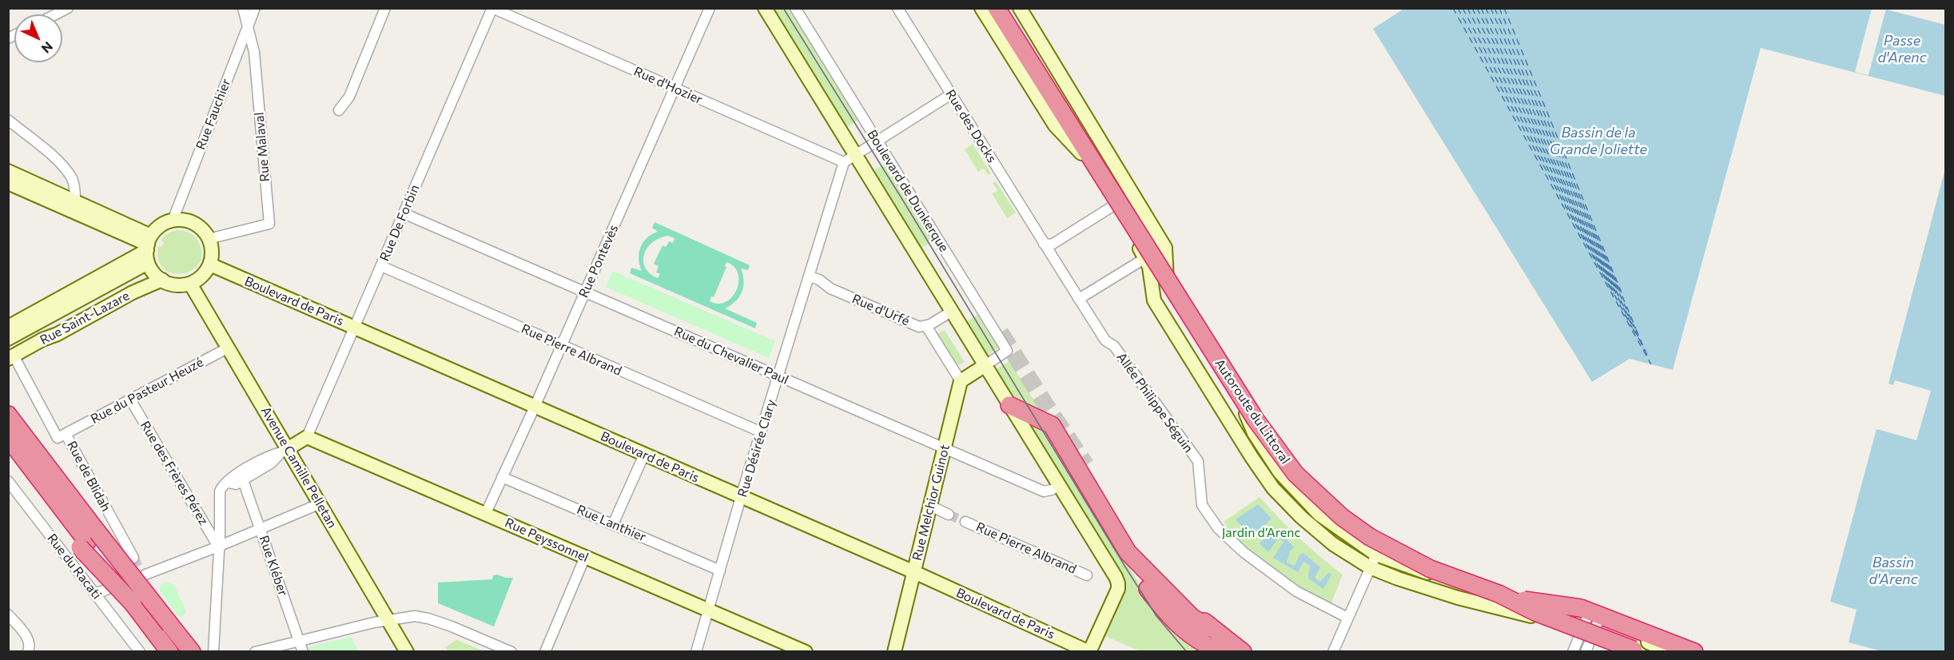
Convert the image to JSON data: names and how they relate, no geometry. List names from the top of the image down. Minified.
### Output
{"streets":{"highway":["Autoroute du Littoral"],"street":["Rue d'Hozier","Rue Fauchier","Rue des Docks","Rue Malaval","Boulevard de Dunkerque","Rue De Forbin","Rue Pontevès","Boulevard de Paris","Rue d'Urfé","Rue Saint-Lazare","Rue Pierre Albrand","Rue du Chevalier Paul","Rue du Pasteur Heuzé","Allée Philippe Séguin","Rue Désirée Clary","Avenue Camille Pelletan","Rue des Frères Pérez","Rue de Blidah","Rue Melchior Guinot","Rue Lanthier","Rue Peyssonnel","Rue Kléber","Rue du Racati"]},"crossings":[["Rue d'Hozier","Boulevard de Dunkerque"],["Rue d'Hozier","Rue De Forbin"],["Rue d'Hozier","Rue Pontevès"],["Rue d'Hozier","Rue Désirée Clary"],["Rue Fauchier","Rue Malaval"],["Rue Fauchier","Boulevard de Paris"],["Rue Fauchier","Rue Saint-Lazare"],["Rue Fauchier","Avenue Camille Pelletan"],["Rue des Docks","Allée Philippe Séguin"],["Rue Malaval","Boulevard de Paris"],["Rue Malaval","Rue Saint-Lazare"],["Rue Malaval","Avenue Camille Pelletan"],["Boulevard de Dunkerque","Boulevard de Paris"],["Boulevard de Dunkerque","Rue d'Urfé"],["Boulevard de Dunkerque","Rue du Chevalier Paul"],["Boulevard de Dunkerque","Rue Désirée Clary"],["Rue De Forbin","Boulevard de Paris"],["Rue De Forbin","Rue Pierre Albrand"],["Rue De Forbin","Rue du Chevalier Paul"],["Rue De Forbin","Rue Peyssonnel"],["Rue Pontevès","Boulevard de Paris"],["Rue Pontevès","Rue Pierre Albrand"],["Rue Pontevès","Rue du Chevalier Paul"],["Rue Pontevès","Rue Lanthier"],["Rue Pontevès","Rue Peyssonnel"],["Boulevard de Paris","Rue Saint-Lazare"],["Boulevard de Paris","Rue Désirée Clary"],["Boulevard de Paris","Avenue Camille Pelletan"],["Boulevard de Paris","Rue Melchior Guinot"],["Rue d'Urfé","Rue Désirée Clary"],["Rue Saint-Lazare","Avenue Camille Pelletan"],["Rue Saint-Lazare","Rue de Blidah"],["Rue Pierre Albrand","Rue Désirée Clary"],["Rue du Chevalier Paul","Rue Désirée Clary"],["Rue du Chevalier Paul","Rue Melchior Guinot"],["Rue du Pasteur Heuzé","Avenue Camille Pelletan"],["Rue du Pasteur Heuzé","Rue des Frères Pérez"],["Rue du Pasteur Heuzé","Rue de Blidah"],["Rue Désirée Clary","Rue Lanthier"],["Rue Désirée Clary","Rue Peyssonnel"]],"water":["Passe d'Arenc","Bassin de la Grande Joliette","Bassin d'Arenc"],"parks":["Jardin d’Arenc"],"north":"bottom right"}
